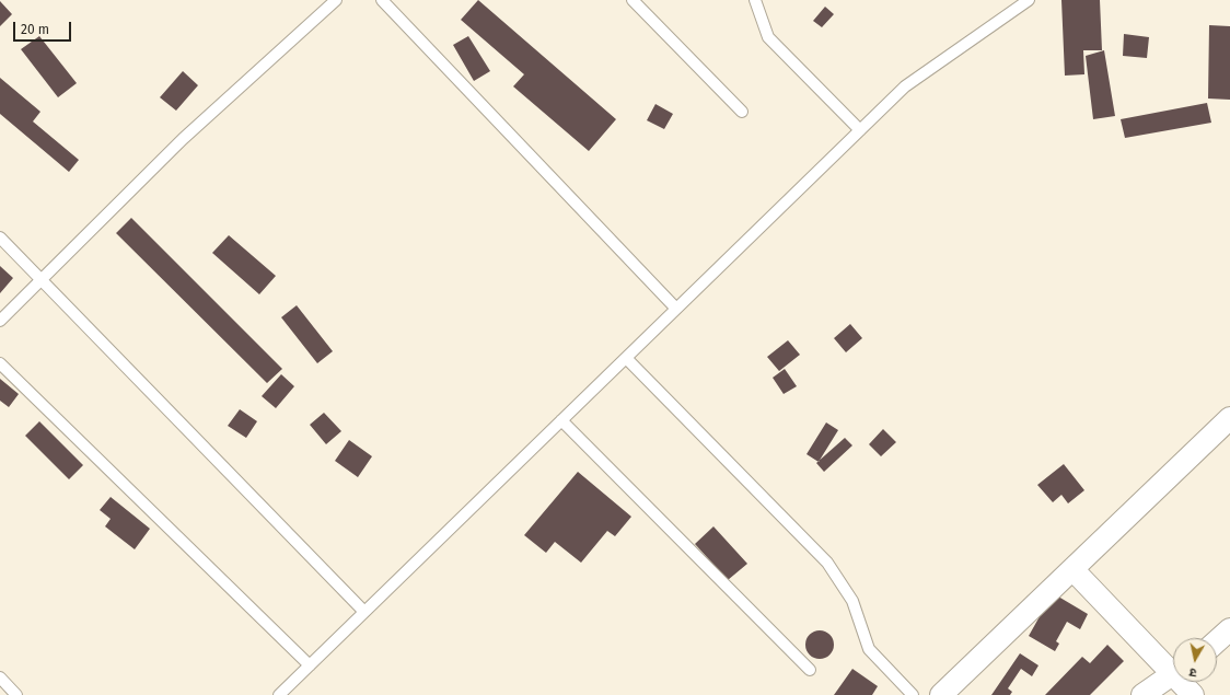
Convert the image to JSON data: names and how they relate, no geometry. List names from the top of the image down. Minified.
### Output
{"scale_bar":"20 m","north":"bottom"}
